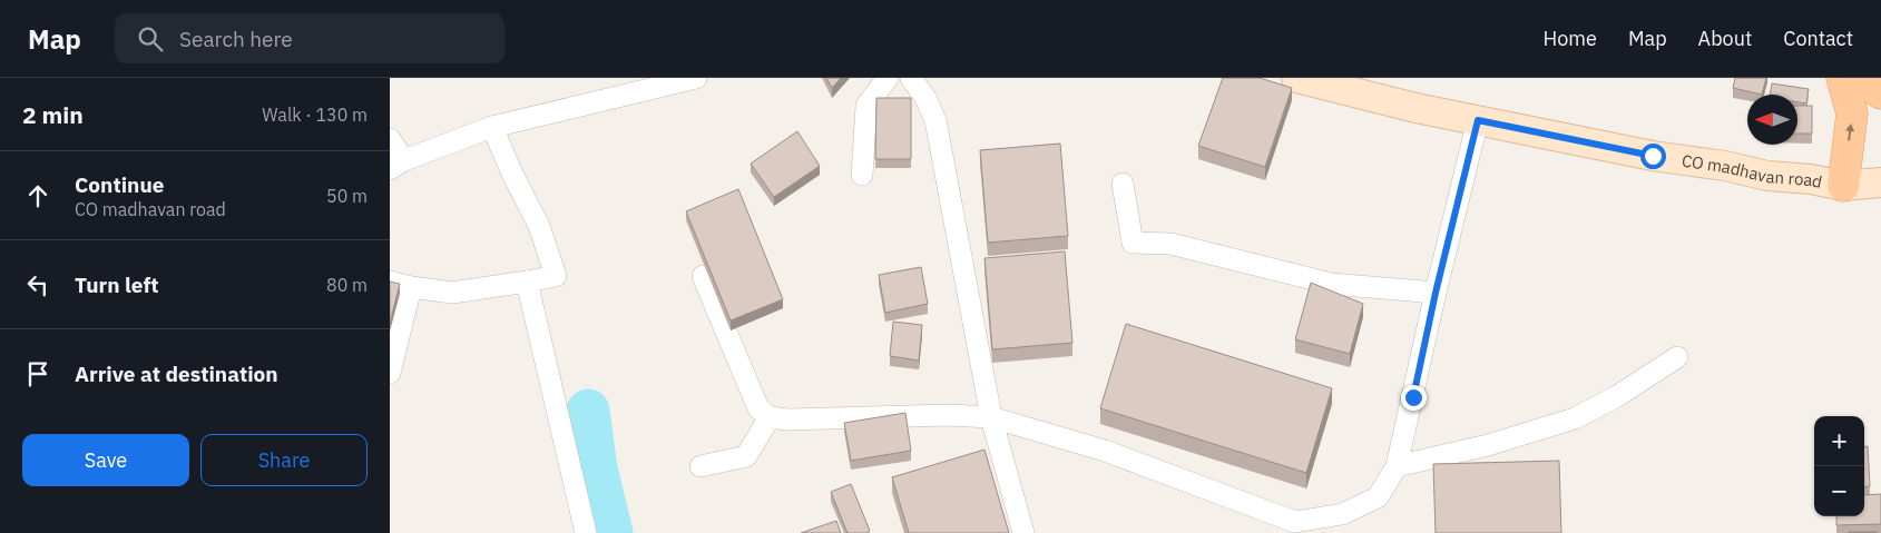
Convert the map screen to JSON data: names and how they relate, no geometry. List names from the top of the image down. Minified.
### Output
{"streets":{"street":["CO madhavan road"]},"north":"left","page":{"header":"Map","search":"Search here","nav":["Home","Map","About","Contact"],"heading":["2 min","Walk · 130 m"],"list":[["Continue","CO madhavan road","50 m"],["Turn left","80 m"],"Arrive at destination"],"map_buttons":["+","−"],"buttons":["Save","Share"]}}
